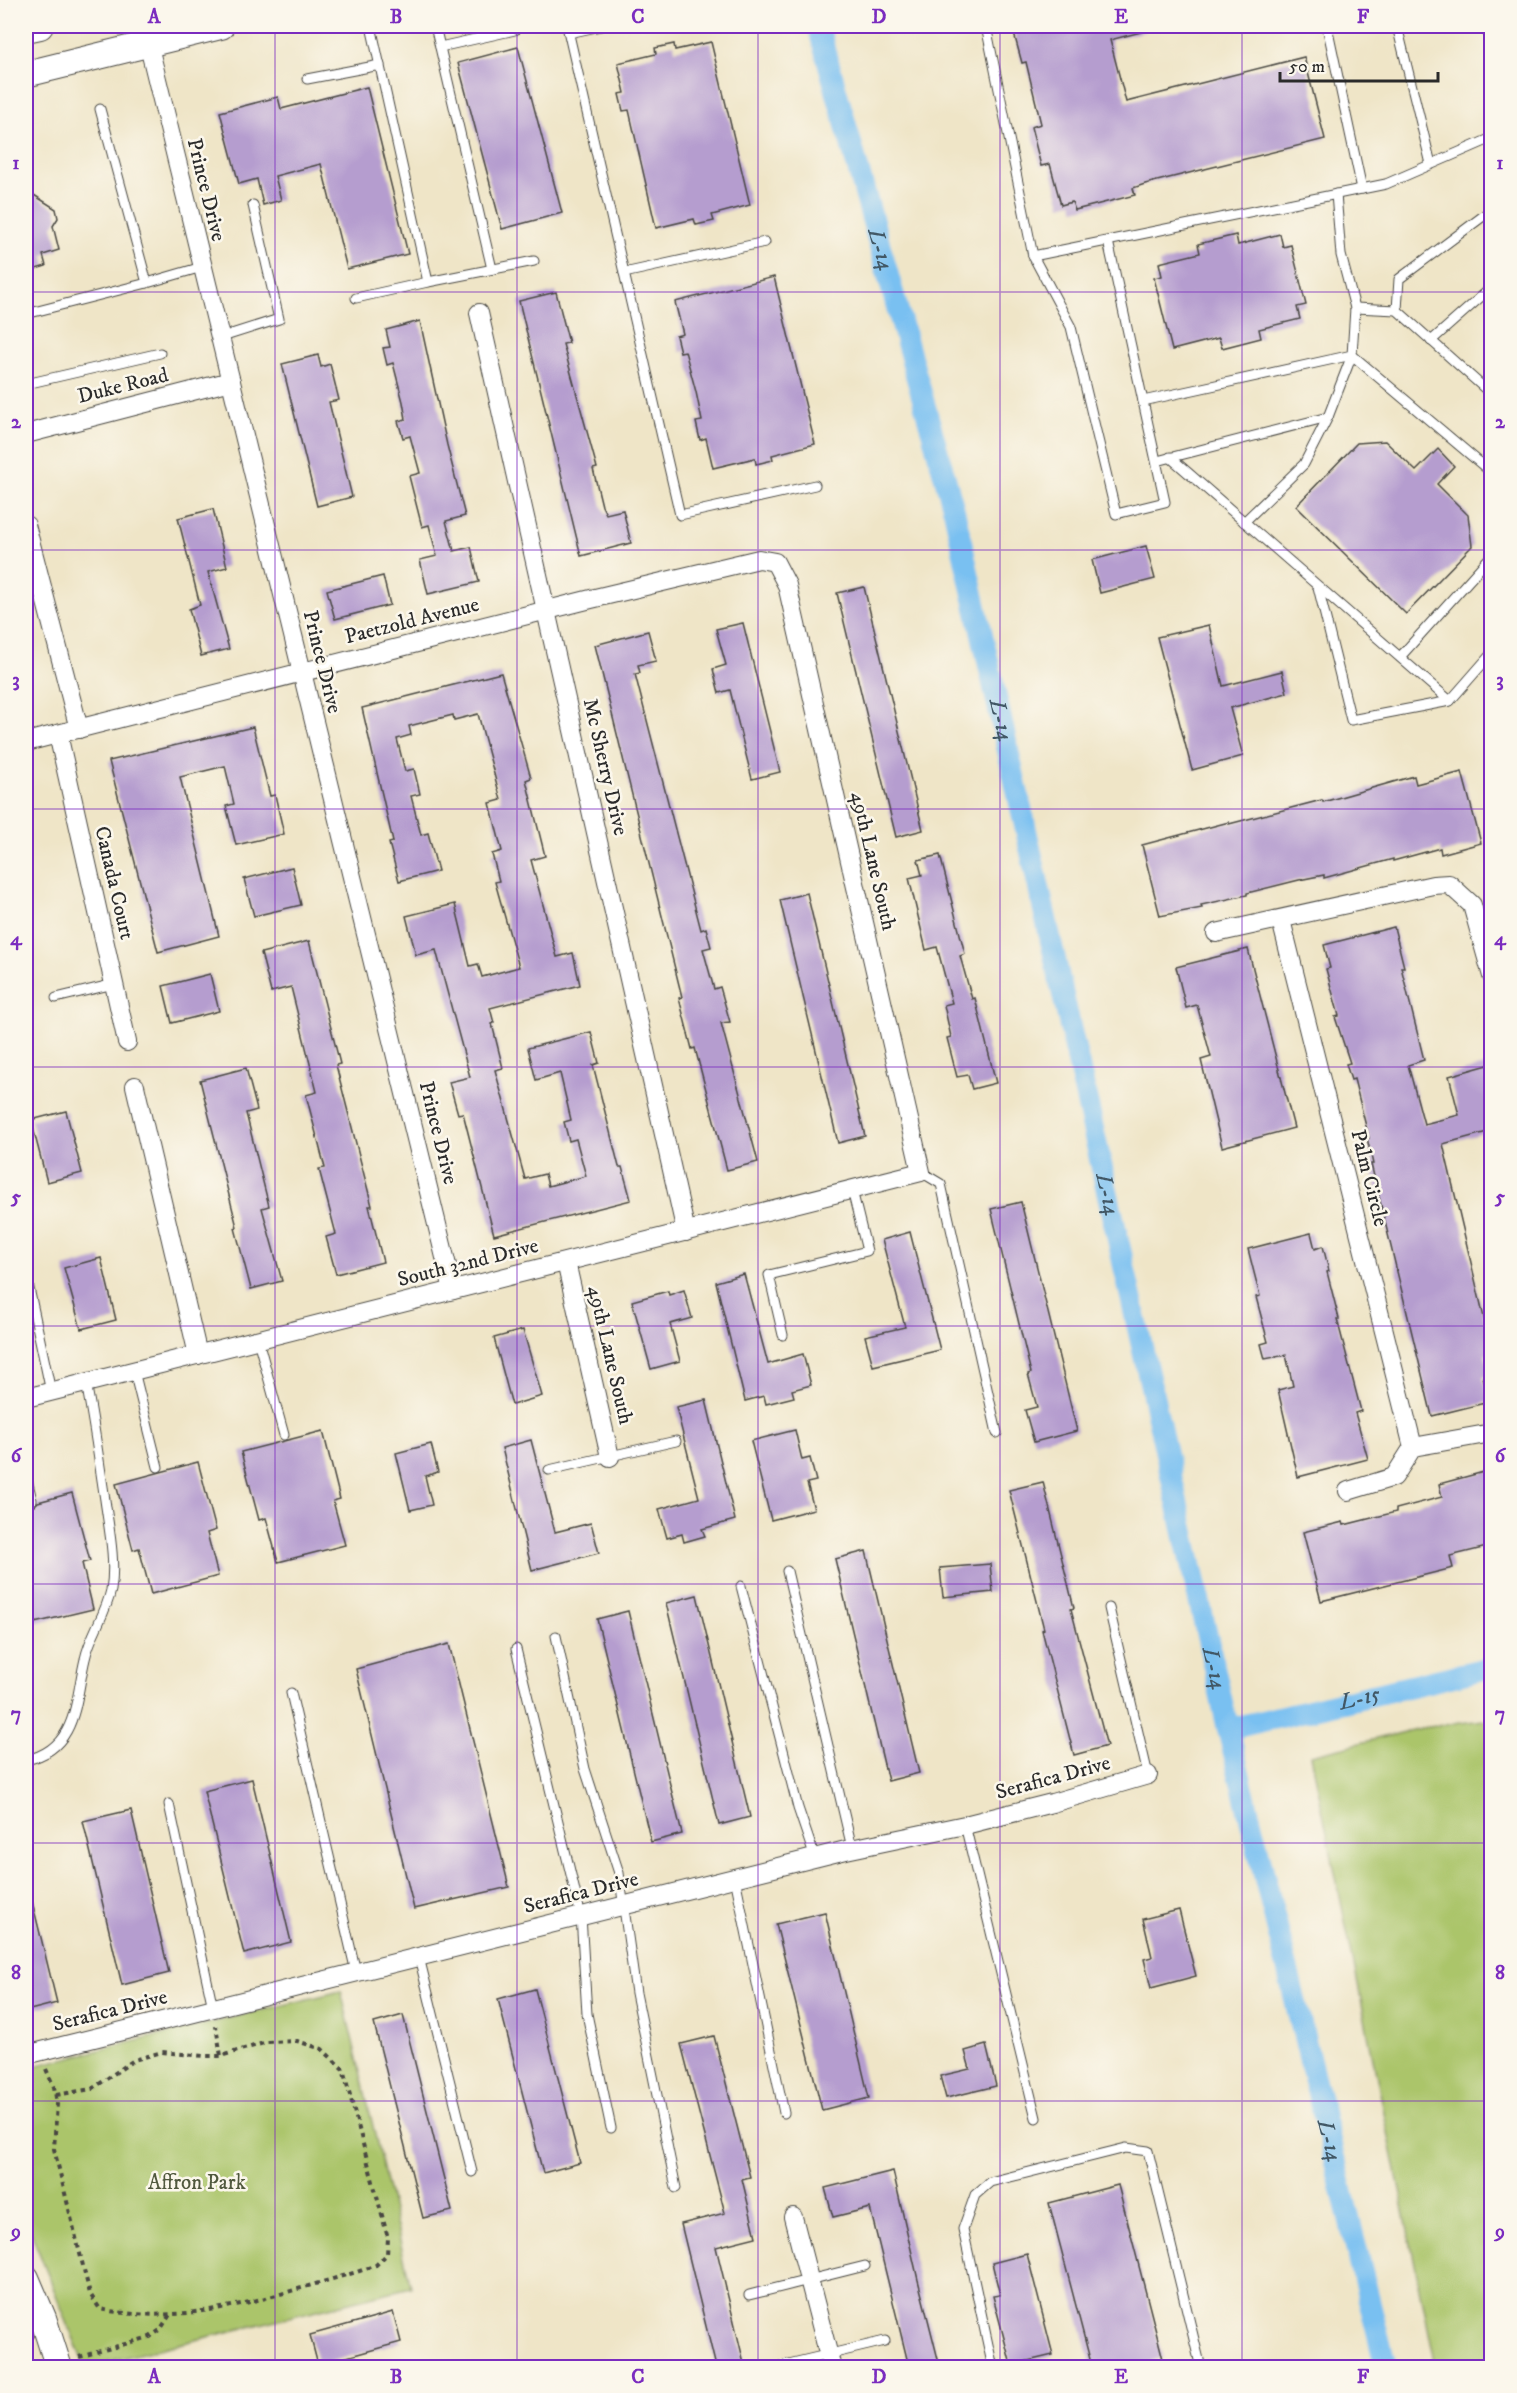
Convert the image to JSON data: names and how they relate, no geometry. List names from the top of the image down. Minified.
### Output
{"streets":{"street":["Prince Drive","Duke Road","Paetzold Avenue","Mc Sherry Drive","49th Lane South","Canada Court","Palm Circle","South 32nd Drive","Serafica Drive"]},"crossings":[["Prince Drive","Duke Road"],["Prince Drive","Paetzold Avenue"],["Prince Drive","South 32nd Drive"],["Paetzold Avenue","Mc Sherry Drive"],["Paetzold Avenue","49th Lane South"],["Paetzold Avenue","Canada Court"],["Mc Sherry Drive","South 32nd Drive"],["49th Lane South","South 32nd Drive"]],"water":["L-14","L-15"],"parks":["Affron Park"],"scale_bar":"50 m","grid":{"columns":["A","B","C","D","E","F"],"rows":["1","2","3","4","5","6","7","8","9"]}}
